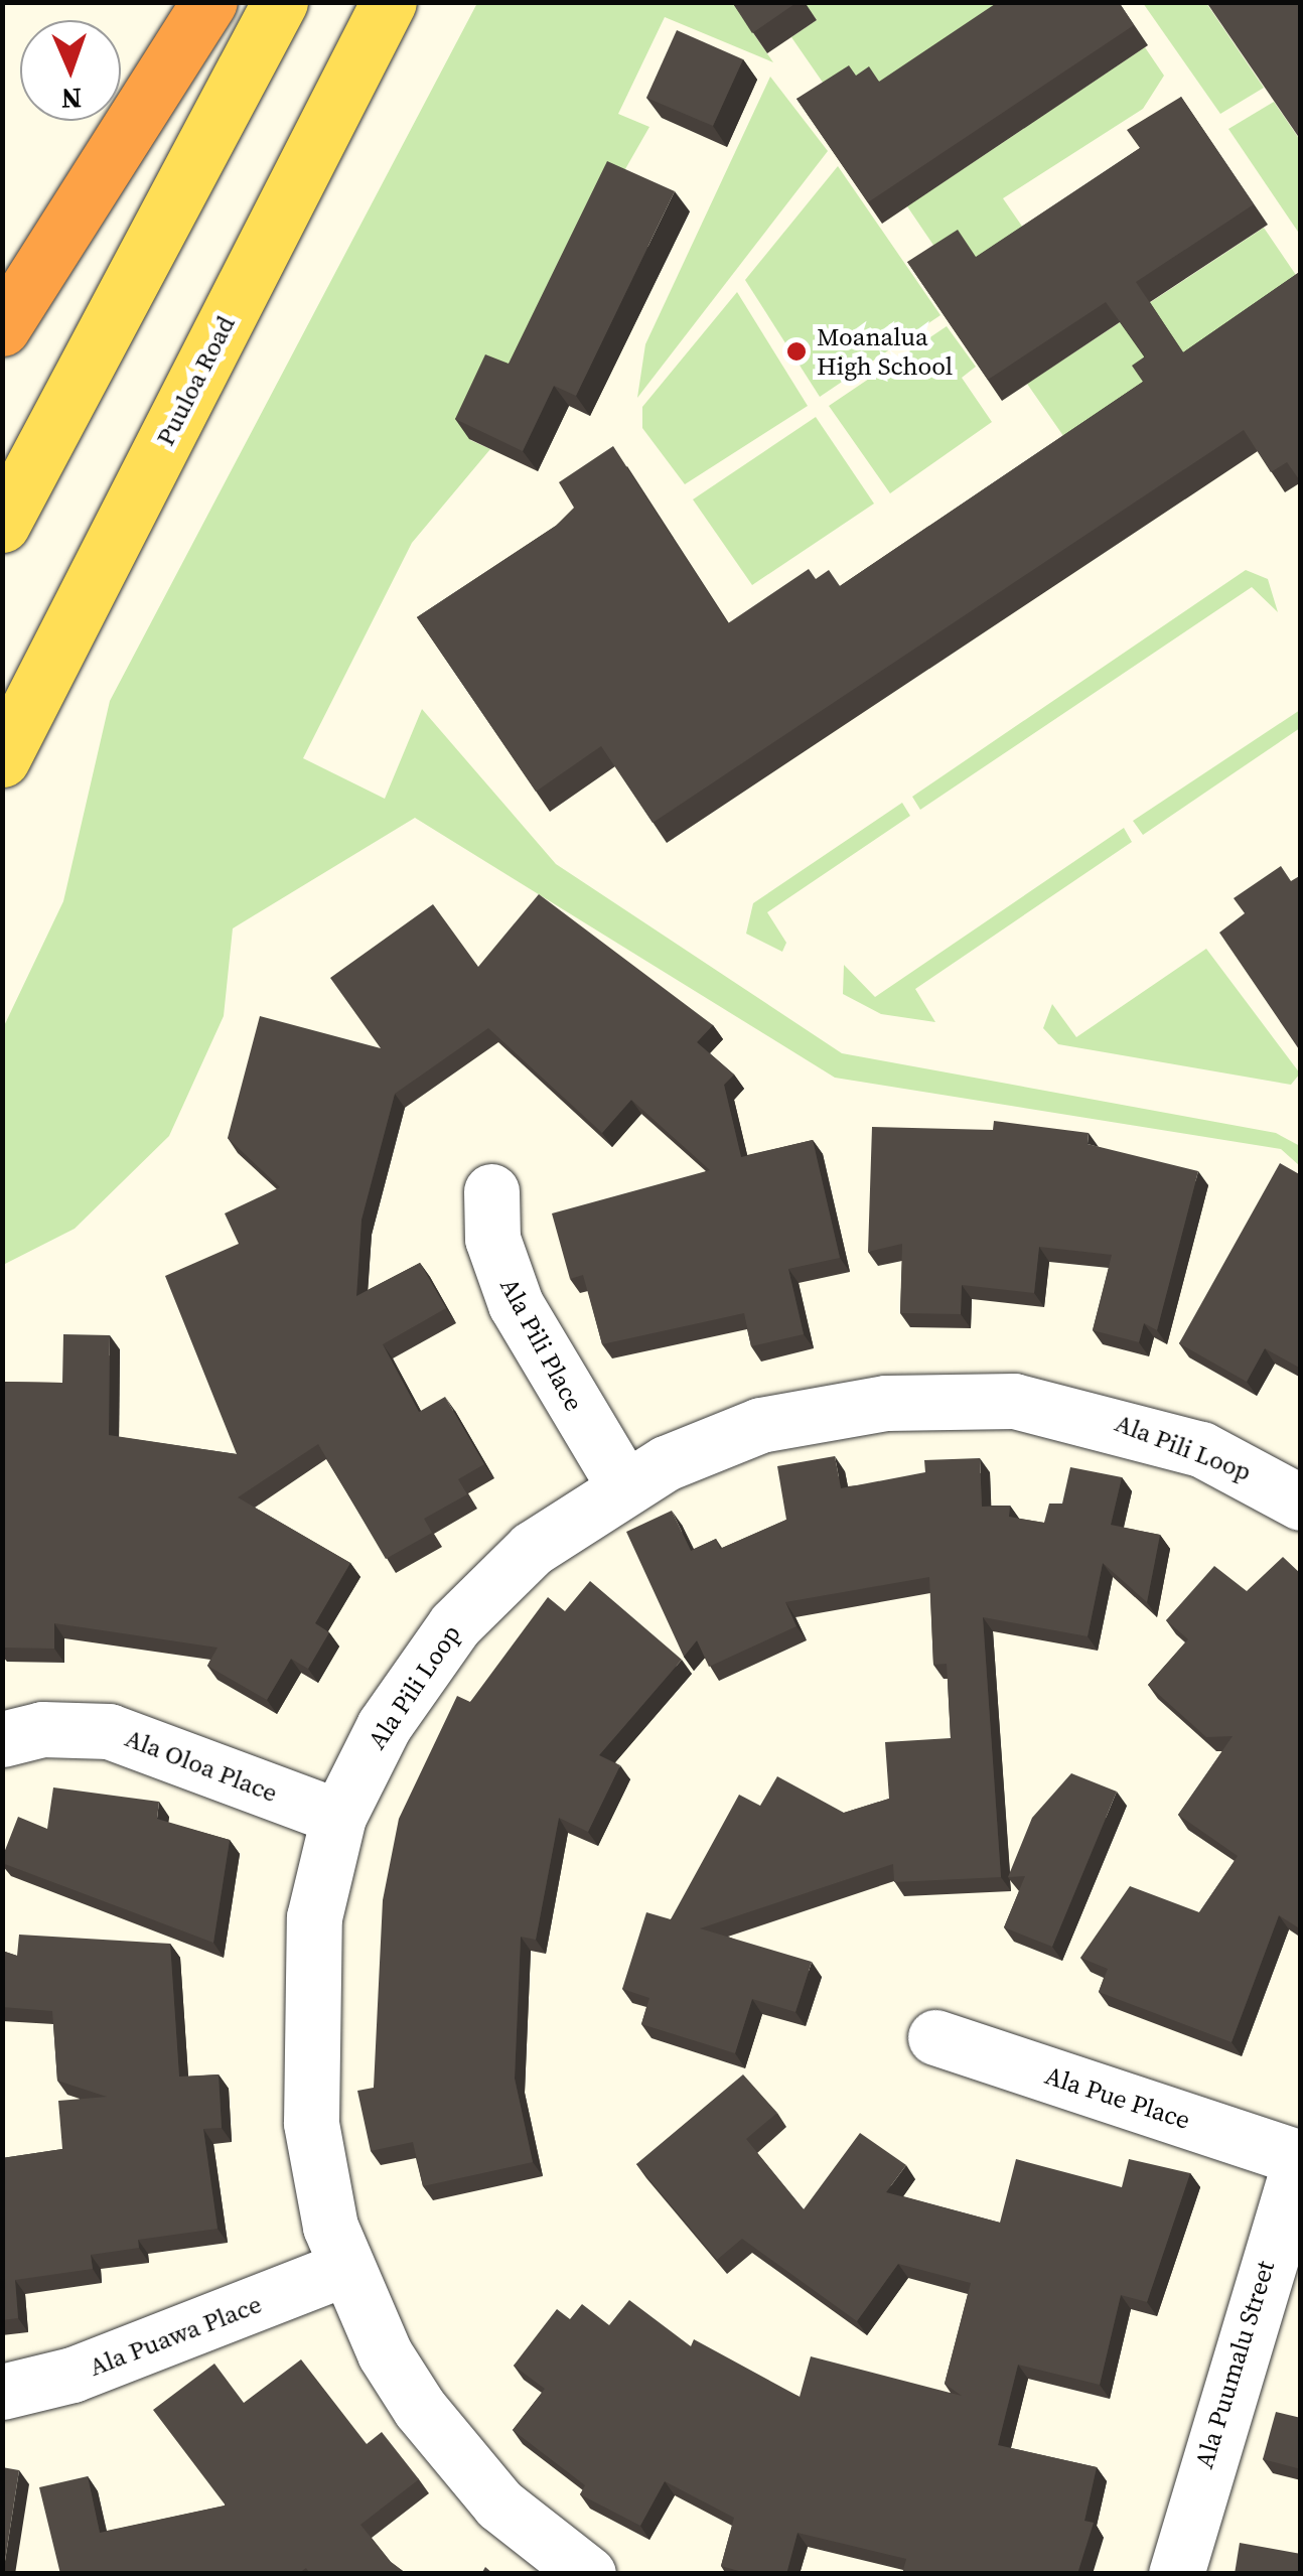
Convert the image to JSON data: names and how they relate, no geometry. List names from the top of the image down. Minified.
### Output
{"streets":{"main road":["Puuloa Road"],"street":["Ala Pili Place","Ala Pili Loop","Ala Oloa Place","Ala Pue Place","Ala Puawa Place","Ala Puumalu Street"]},"crossings":[["Ala Pili Place","Ala Pili Loop"],["Ala Pili Loop","Ala Oloa Place"],["Ala Pili Loop","Ala Puawa Place"],["Ala Pue Place","Ala Puumalu Street"]],"places":["Moanalua High School"],"north":"bottom"}
